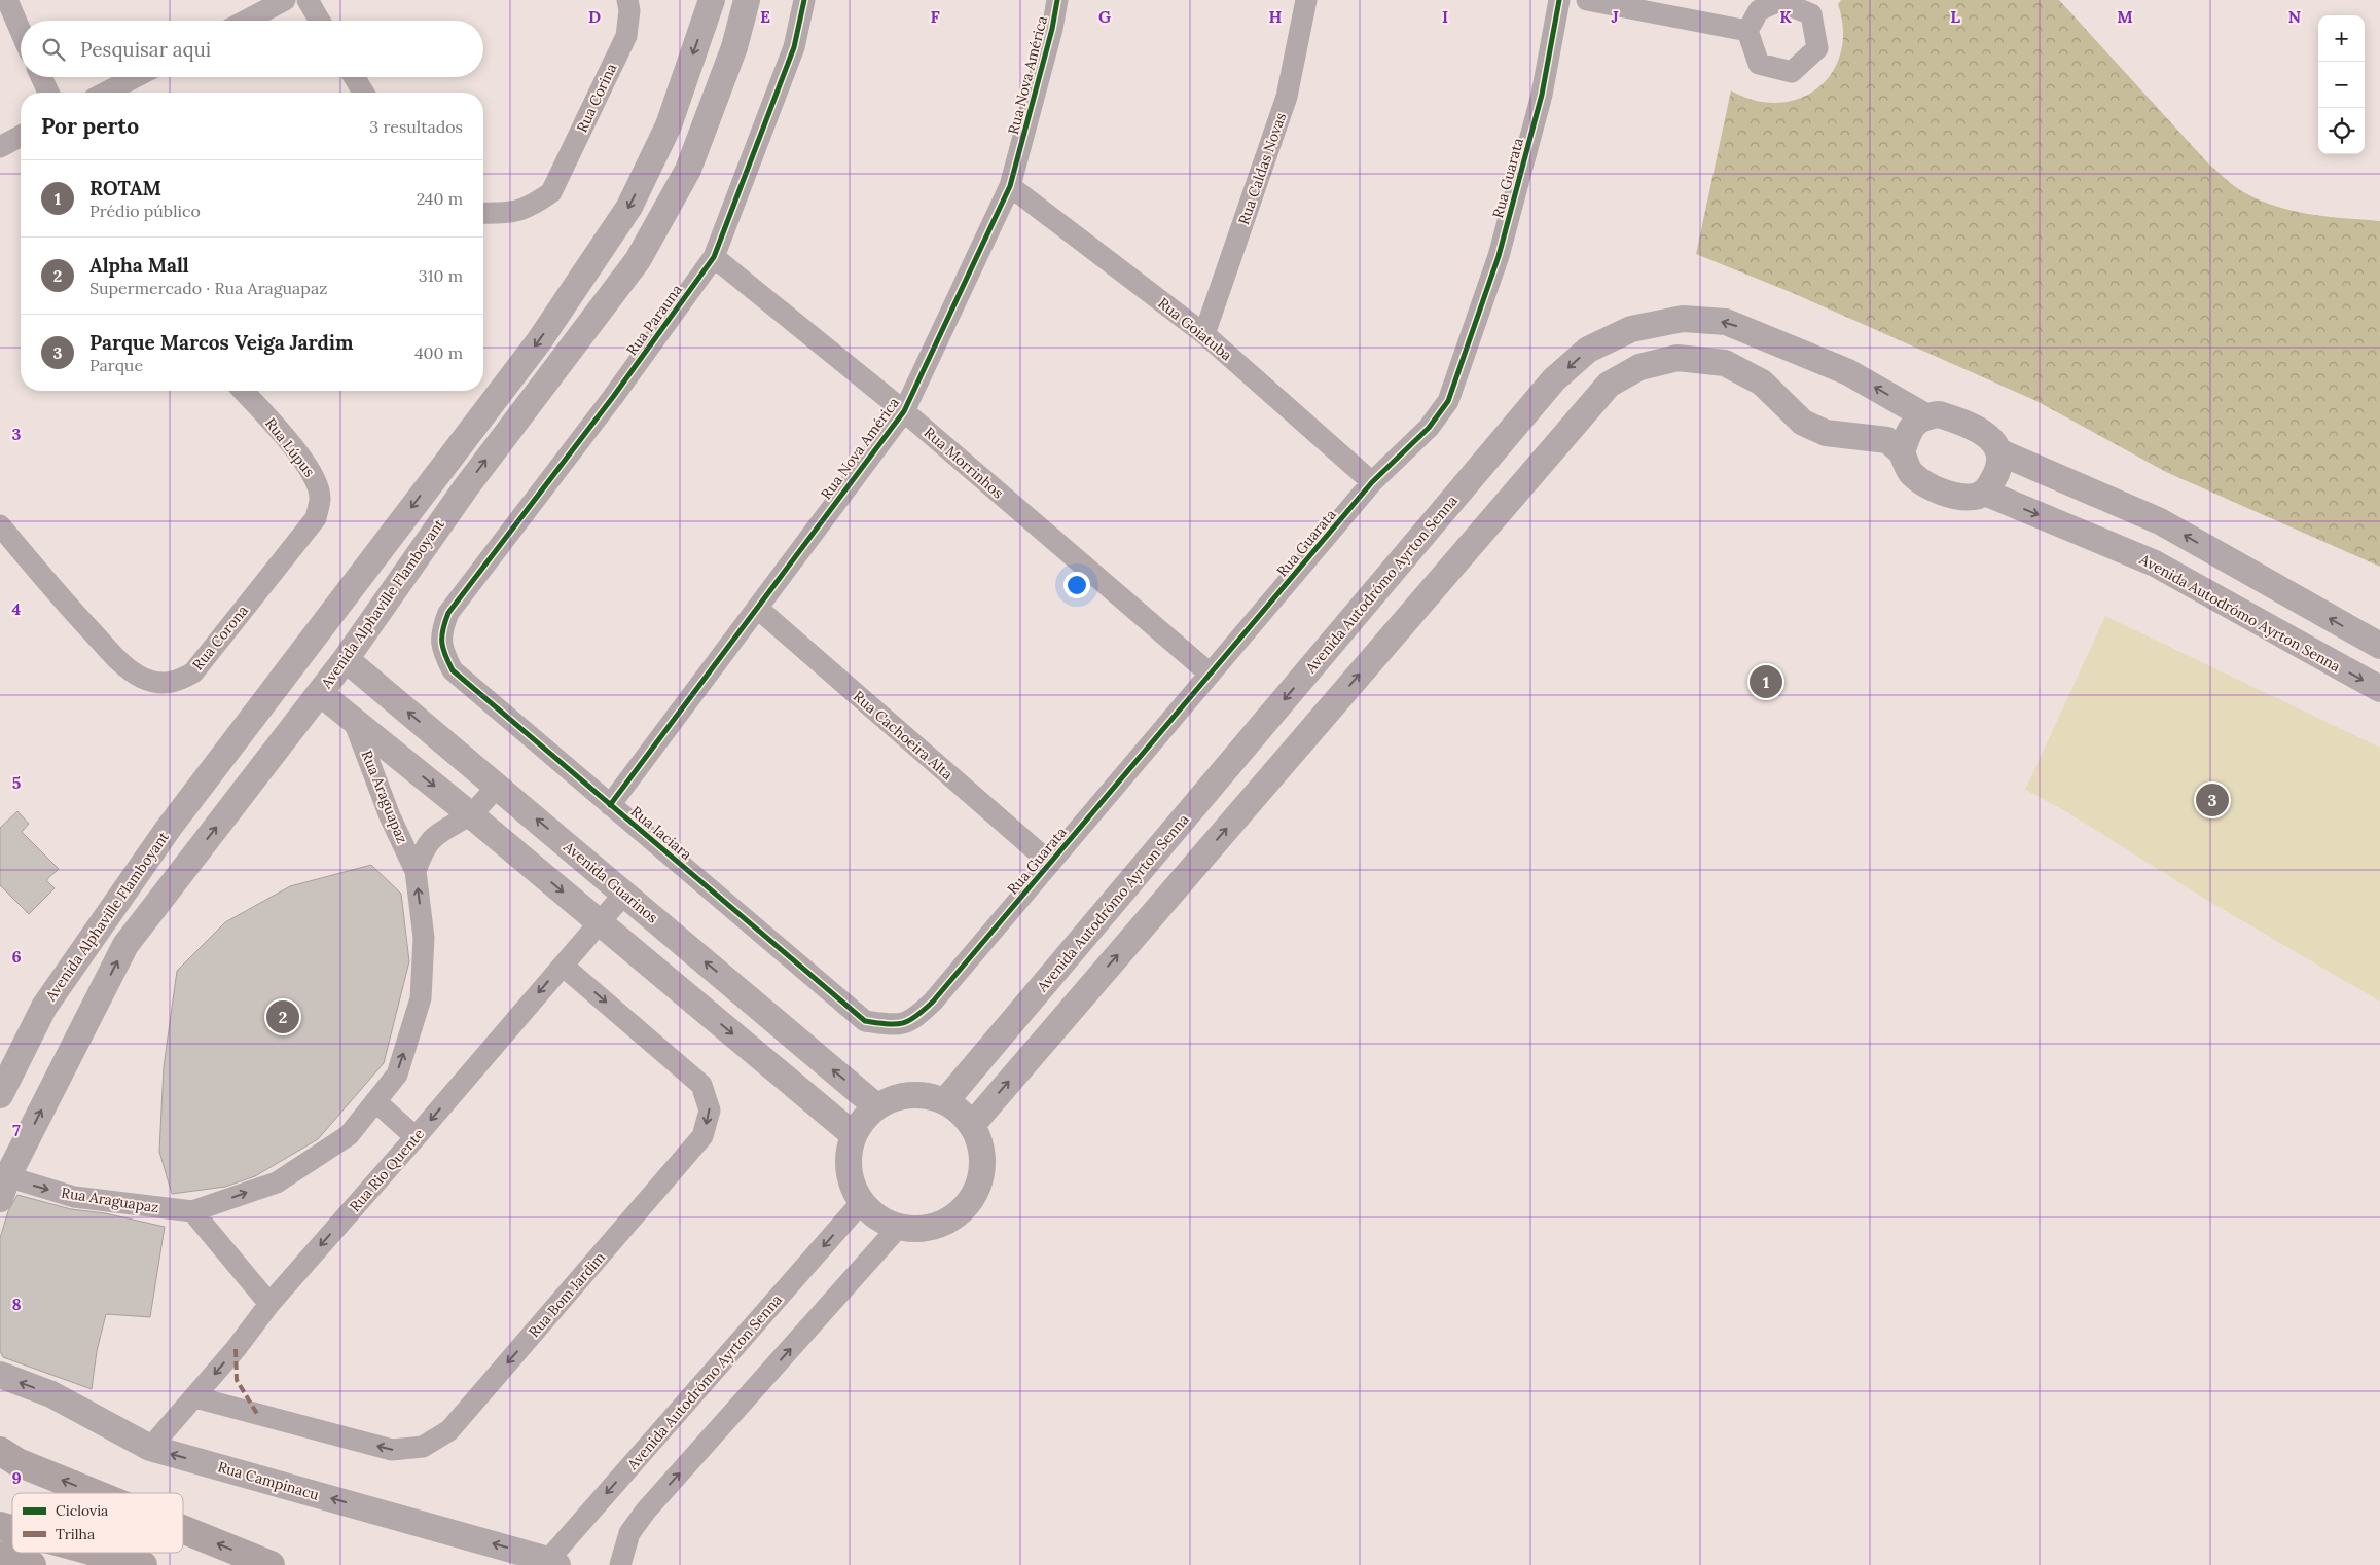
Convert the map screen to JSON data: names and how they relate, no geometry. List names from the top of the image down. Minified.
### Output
{"streets":{"street":["Rua Nova América","Rua Corina","Rua Caldas Novas","Rua Guarata","Rua Parauna","Rua Goiatuba","Rua Lúpus","Rua Morrinhos","Avenida Autodrómo Ayrton Senna","Avenida Alphaville Flamboyant","Rua Corona","Rua Cachoeira Alta","Rua Araguapaz","Rua Iaciara","Avenida Guarinos","Rua Rio Quente","Rua Bom Jardim","Rua Campinacu"]},"crossings":[["Rua Nova América","Rua Goiatuba"],["Rua Nova América","Rua Morrinhos"],["Rua Nova América","Rua Cachoeira Alta"],["Rua Nova América","Rua Iaciara"],["Rua Caldas Novas","Rua Goiatuba"],["Rua Guarata","Rua Goiatuba"],["Rua Guarata","Rua Morrinhos"],["Rua Guarata","Rua Cachoeira Alta"],["Rua Guarata","Rua Iaciara"],["Rua Parauna","Rua Morrinhos"],["Rua Parauna","Rua Iaciara"],["Rua Lúpus","Rua Corona"],["Avenida Autodrómo Ayrton Senna","Avenida Guarinos"],["Avenida Autodrómo Ayrton Senna","Rua Campinacu"],["Avenida Alphaville Flamboyant","Rua Araguapaz"],["Avenida Alphaville Flamboyant","Avenida Guarinos"],["Rua Araguapaz","Avenida Guarinos"],["Avenida Guarinos","Rua Rio Quente"],["Rua Rio Quente","Rua Bom Jardim"],["Rua Rio Quente","Rua Campinacu"]],"one_way":["Rua Rio Quente","Rua Campinacu"],"legend":["Ciclovia","Trilha"],"page":{"map_buttons":["+","−"],"search":"Pesquisar aqui","heading":["Por perto","3 resultados"],"list":[{"mark":"1","name":"ROTAM","note":"Prédio público","value":"240 m"},{"mark":"2","name":"Alpha Mall","note":"Supermercado · Rua Araguapaz","value":"310 m"},{"mark":"3","name":"Parque Marcos Veiga Jardim","note":"Parque","value":"400 m"}],"pins":["1","3","2"]},"grid":{"columns":["D","E","F","G","H","I","J","K","L","M","N"],"rows":["3","4","5","6","7","8","9"]}}
